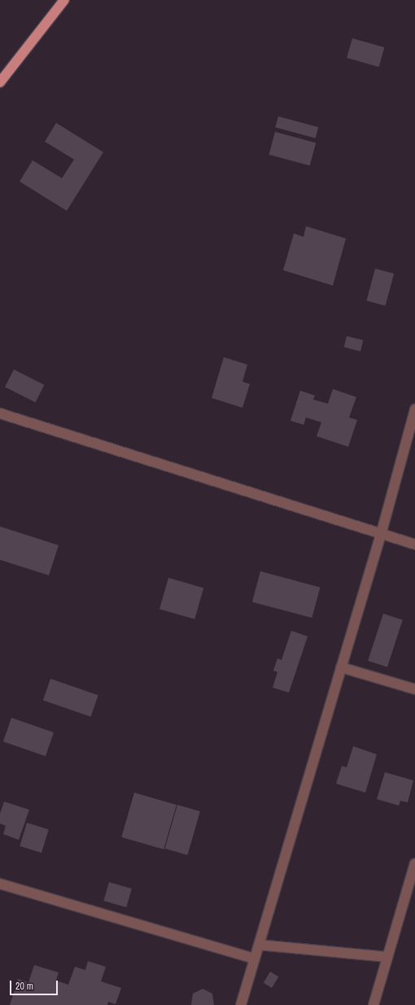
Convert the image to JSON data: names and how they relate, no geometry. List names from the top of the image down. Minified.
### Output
{"scale_bar":"20 m"}
